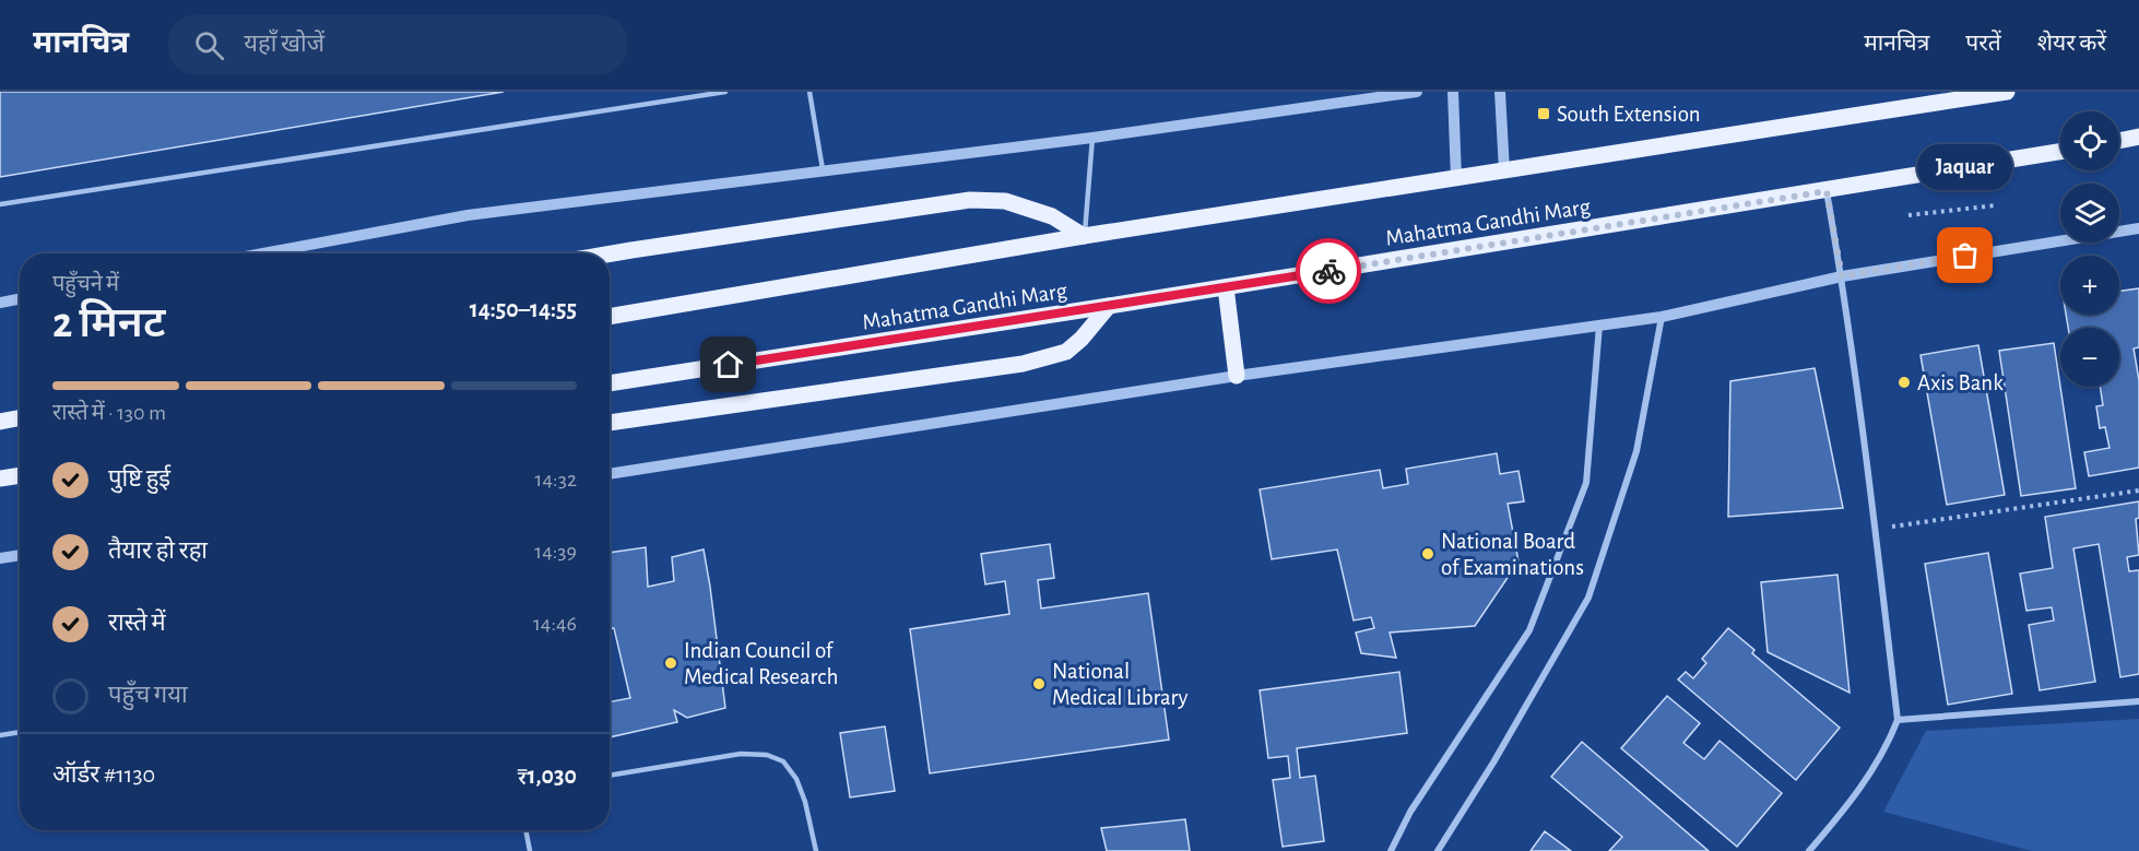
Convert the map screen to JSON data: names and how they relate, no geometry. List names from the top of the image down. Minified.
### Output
{"streets":{"main road":["Mahatma Gandhi Marg"]},"places":{"transit":["South Extension"],"other":["Jaquar","Axis Bank","National Board of Examinations","Indian Council of Medical Research","National Medical Library"]},"page":{"header":"मानचित्र","search":"यहाँ खोजें","nav":["मानचित्र","परतें","शेयर करें"],"map_buttons":["+","−"],"bubble":"Jaquar","heading":["2 मिनट","पहुँचने में","14:50–14:55"],"panel":["ऑर्डर #1130","₹1,030"],"bar":"रास्ते में · 130 m","list":[["पुष्टि हुई","14:32"],["तैयार हो रहा","14:39"],["रास्ते में","14:46"],"पहुँच गया"]}}
